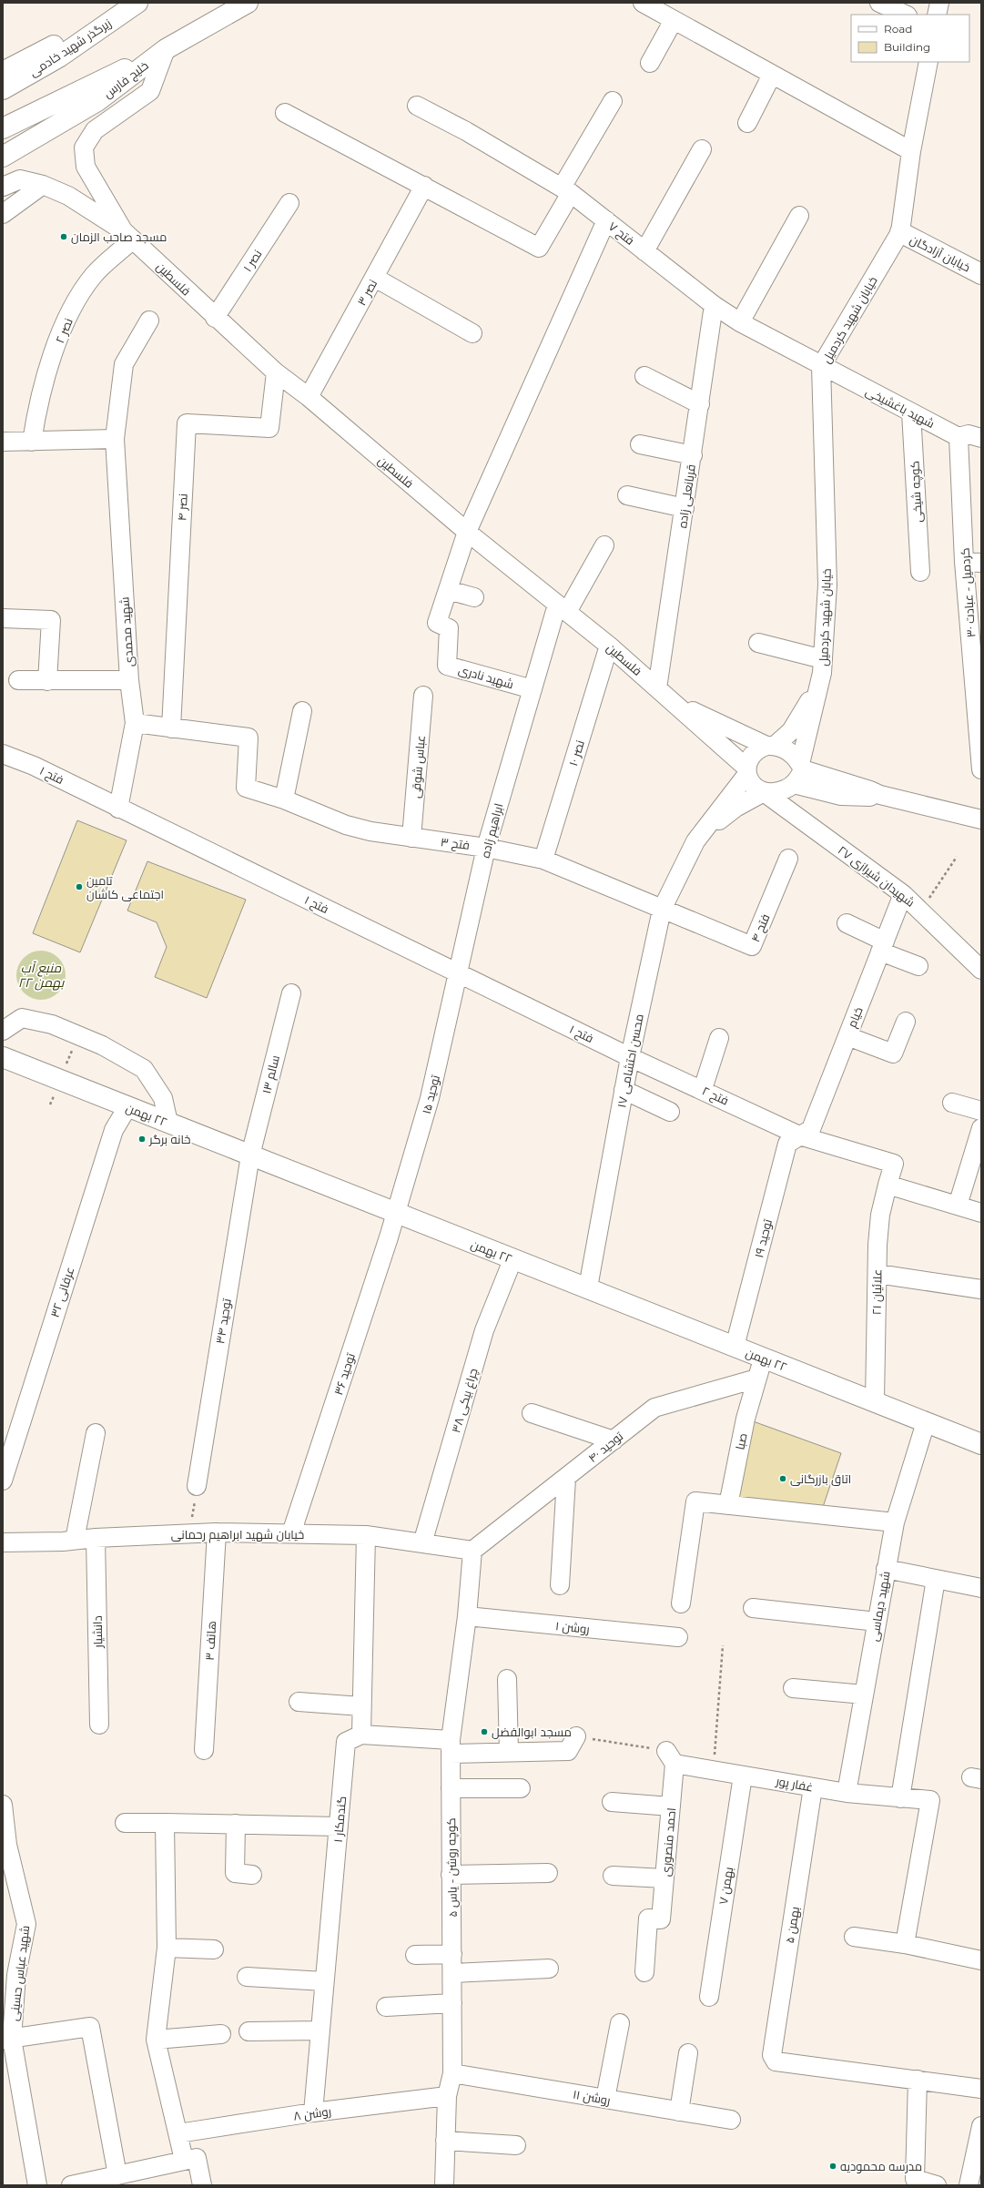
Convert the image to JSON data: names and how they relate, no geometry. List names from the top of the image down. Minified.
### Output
{"streets":{"main road":["زیرگذر شهید خادمی","خلیج فارس","خیابان آزادگان","٢٢ بهمن"],"street":["فتح ۷","نصر ۱","فلسطین","نصر ۳","خیابان شهید کردمیل","نصر ۲","شهید باغشیخی","کوچه شیخی","قربانعلی زاده","نصر ۴","کردمیل - عبادت ۳۰","شهید محمدی","شهید نادری","نصر ۱۰","عباس شوقی","فتح ۱","ابراهیم زاده","فتح ۳","شهیدان شیرازی ۲۷","فتح ۴","خیام","محسن احتشامی ۱۷","سالم ۱۳","توحید ۱۵","فتح ۲","توحید ۱۹","عرفانی ۳۲","علائیان ۲۱","توحید ۳۴","توحید ۳۶","چراغ بیکی ۳۸","صبا","توحید ۴۰","خیابان شهید ابراهیم رحمانی","شهید دیماسی","روشن ۱","دانشیار","هاتف ۳","غفار پور","گندمکار ۱","احمد منصوری","کوچه روشن - یاس ۵","بهمن ۷","بهمن ۵","شهید عباس حسینی","روشن ۱۱","روشن ۸"]},"crossings":[["خلیج فارس","فلسطین"],["فتح ۷","خیابان شهید کردمیل"],["فتح ۷","شهید باغشیخی"],["فتح ۷","قربانعلی زاده"],["خیابان آزادگان","خیابان شهید کردمیل"],["نصر ۱","فلسطین"],["فلسطین","نصر ۳"],["فلسطین","نصر ۲"],["فلسطین","قربانعلی زاده"],["فلسطین","نصر ۴"],["فلسطین","نصر ۱۰"],["فلسطین","ابراهیم زاده"],["خیابان شهید کردمیل","شهید باغشیخی"],["شهید باغشیخی","کوچه شیخی"],["شهید باغشیخی","کردمیل - عبادت ۳۰"],["نصر ۴","فتح ۳"],["شهید محمدی","فتح ۱"],["شهید نادری","ابراهیم زاده"],["نصر ۱۰","فتح ۳"],["عباس شوقی","فتح ۳"],["فتح ۱","ابراهیم زاده"],["فتح ۱","محسن احتشامی ۱۷"],["فتح ۱","توحید ۱۵"],["فتح ۱","فتح ۲"],["ابراهیم زاده","فتح ۳"],["ابراهیم زاده","توحید ۱۵"],["فتح ۳","فتح ۴"],["فتح ۳","محسن احتشامی ۱۷"],["شهیدان شیرازی ۲۷","خیام"],["شهیدان شیرازی ۲۷","محسن احتشامی ۱۷"],["فتح ۴","محسن احتشامی ۱۷"],["خیام","فتح ۲"],["خیام","توحید ۱۹"],["محسن احتشامی ۱۷","فتح ۲"],["محسن احتشامی ۱۷","٢٢ بهمن"],["سالم ۱۳","٢٢ بهمن"],["سالم ۱۳","توحید ۳۴"],["توحید ۱۵","٢٢ بهمن"],["توحید ۱۵","توحید ۳۶"],["فتح ۲","توحید ۱۹"],["فتح ۲","علائیان ۲۱"],["٢٢ بهمن","توحید ۱۹"],["٢٢ بهمن","عرفانی ۳۲"],["٢٢ بهمن","علائیان ۲۱"],["٢٢ بهمن","توحید ۳۴"],["٢٢ بهمن","توحید ۳۶"],["٢٢ بهمن","چراغ بیکی ۳۸"],["٢٢ بهمن","صبا"],["٢٢ بهمن","شهید دیماسی"],["توحید ۳۶","خیابان شهید ابراهیم رحمانی"],["چراغ بیکی ۳۸","خیابان شهید ابراهیم رحمانی"],["صبا","توحید ۴۰"],["توحید ۴۰","خیابان شهید ابراهیم رحمانی"],["توحید ۴۰","کوچه روشن - یاس ۵"],["خیابان شهید ابراهیم رحمانی","دانشیار"],["خیابان شهید ابراهیم رحمانی","هاتف ۳"],["خیابان شهید ابراهیم رحمانی","کوچه روشن - یاس ۵"],["شهید دیماسی","غفار پور"],["روشن ۱","کوچه روشن - یاس ۵"],["غفار پور","احمد منصوری"],["غفار پور","بهمن ۷"],["غفار پور","بهمن ۵"],["گندمکار ۱","روشن ۸"],["کوچه روشن - یاس ۵","روشن ۱۱"],["کوچه روشن - یاس ۵","روشن ۸"]],"water":["منبع آب ۲۲ بهمن"],"places":["مسجد صاحب الزمان","تامین اجتماعی کاشان","خانه برگر","اتاق بازرگانی","مسجد ابوالفضل","مدرسه محمودیه"],"legend":["Road","Building"]}
